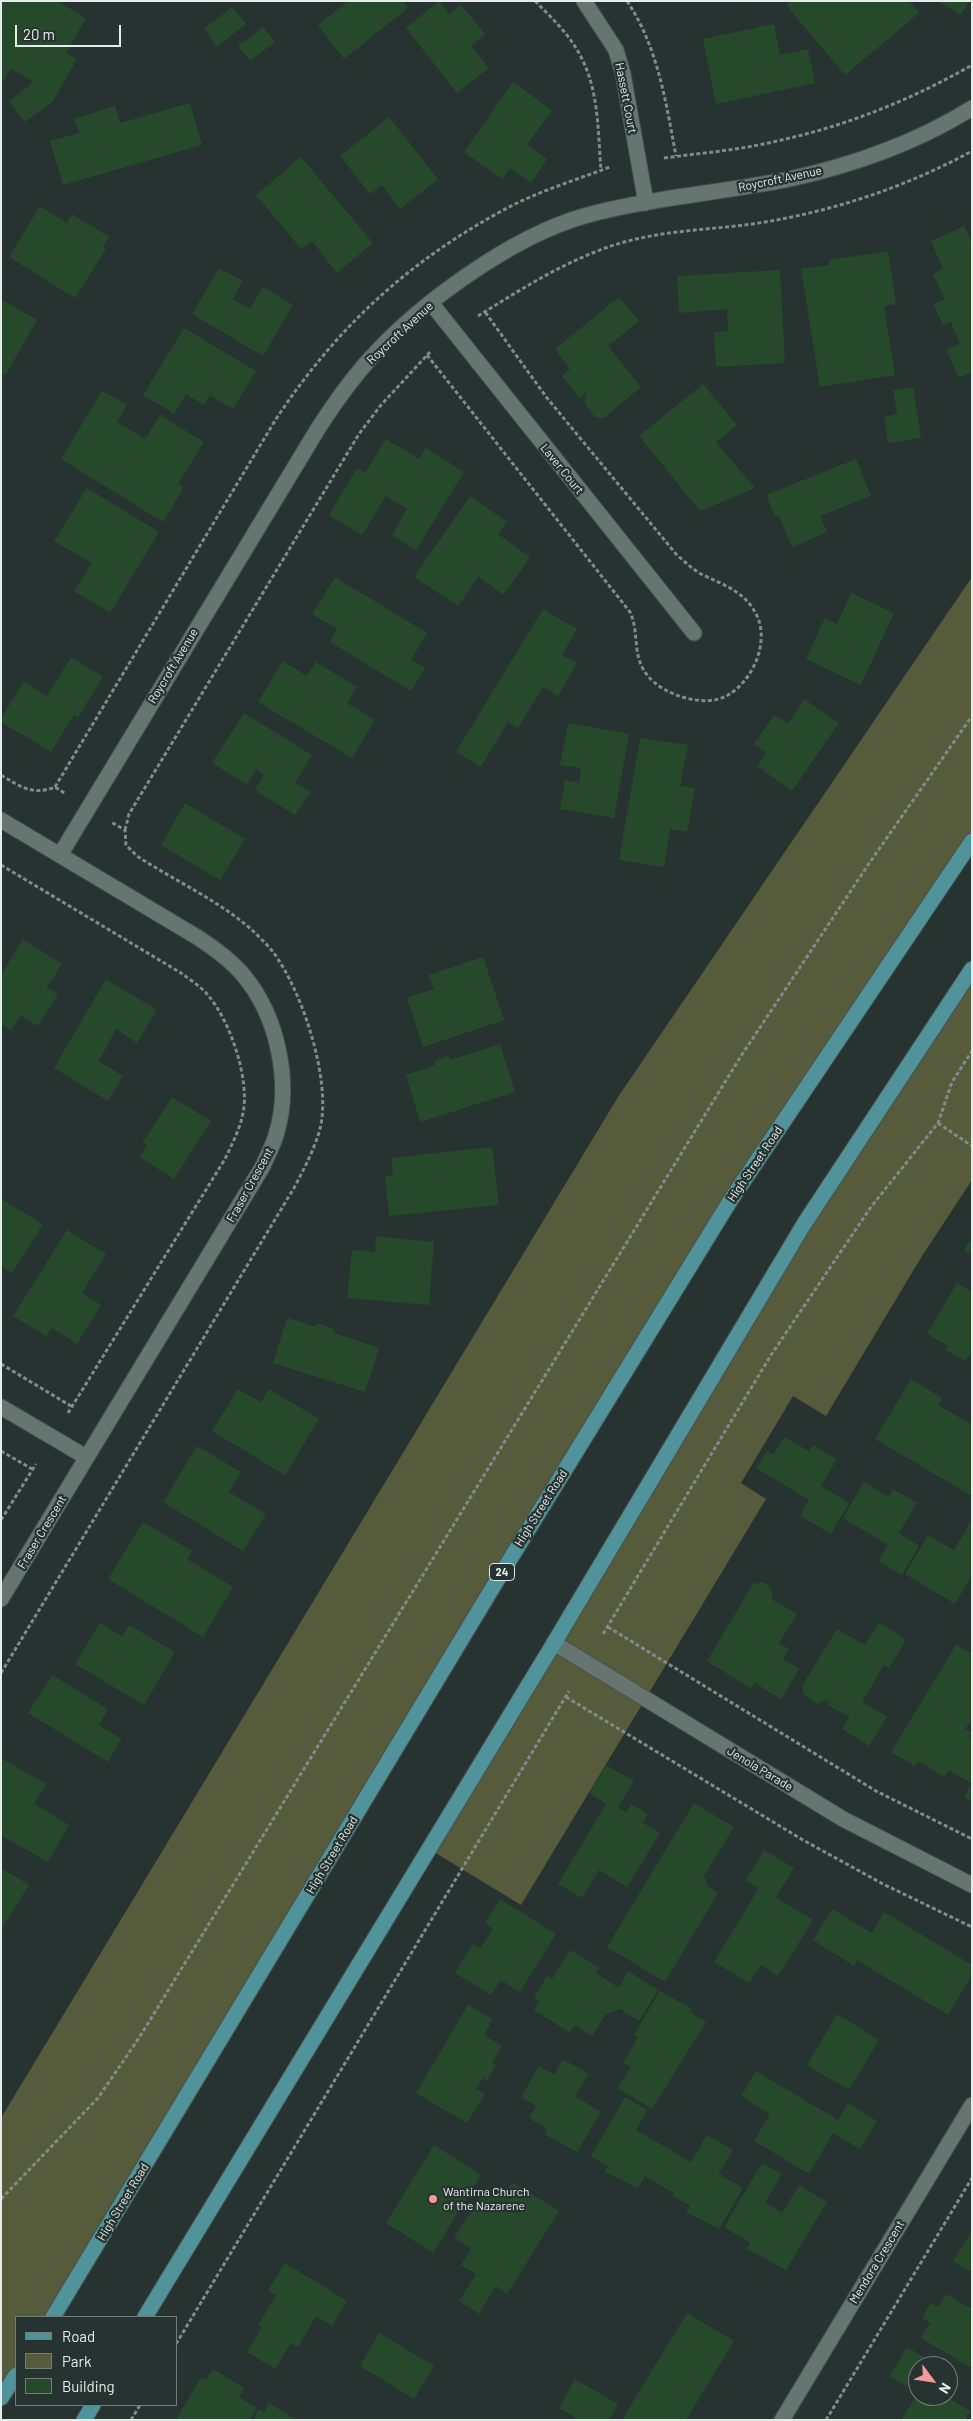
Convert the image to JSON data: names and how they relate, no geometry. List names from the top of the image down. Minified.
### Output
{"streets":{"main road":["High Street Road","24"],"street":["Hassett Court","Roycroft Avenue","Laver Court","Fraser Crescent","Jenola Parade","Mendora Crescent"]},"crossings":[["Hassett Court","Roycroft Avenue"],["Roycroft Avenue","Laver Court"],["Roycroft Avenue","Fraser Crescent"]],"places":["Wantirna Church of the Nazarene"],"legend":["Road","Park","Building"],"scale_bar":"20 m","north":"bottom right"}
